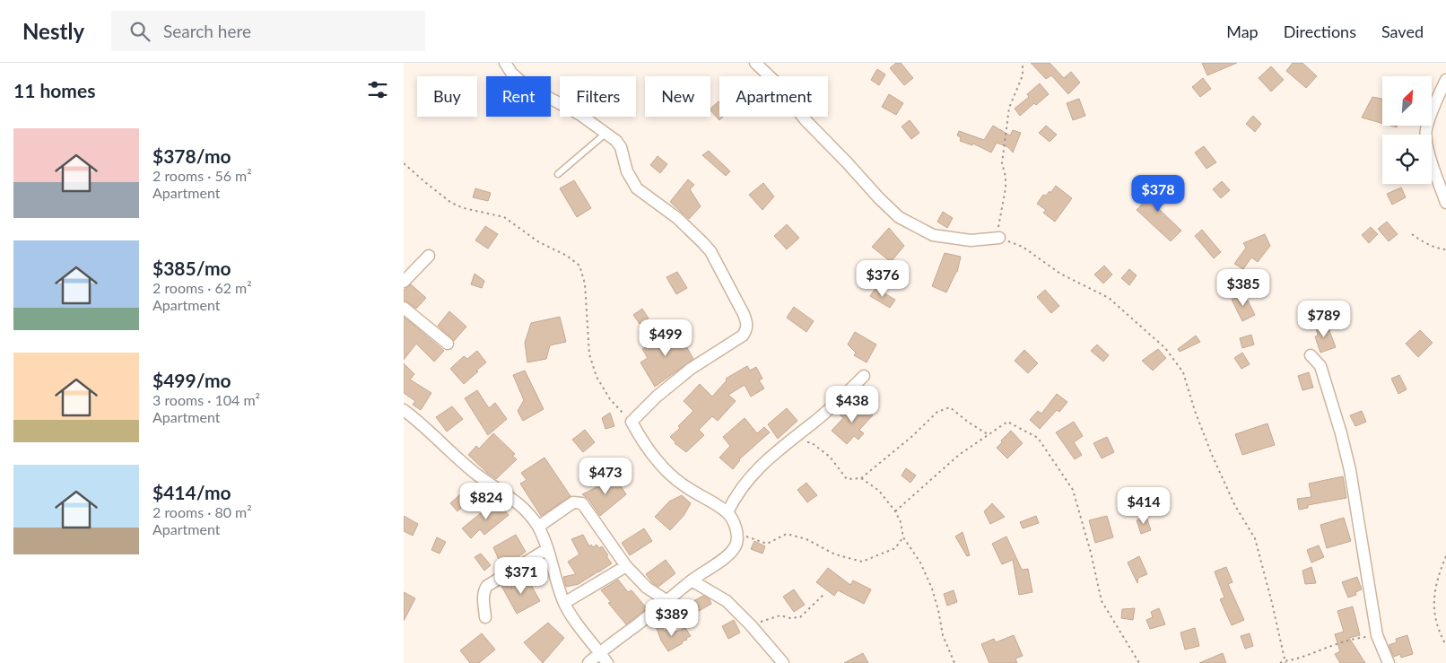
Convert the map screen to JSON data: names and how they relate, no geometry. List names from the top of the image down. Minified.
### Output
{"north":"top right","page":{"header":"Nestly","search":"Search here","nav":["Map","Directions","Saved"],"heading":"11 homes","chip":["Buy","Rent","Filters","New","Apartment"],"list":[{"name":"$378/mo","note":"2 rooms · 56 m² · Apartment"},{"name":"$385/mo","note":"2 rooms · 62 m² · Apartment"},{"name":"$499/mo","note":"3 rooms · 104 m² · Apartment"},{"name":"$414/mo","note":"2 rooms · 80 m² · Apartment"}],"price":["$378","$376","$385","$789","$499","$438","$473","$824","$414","$371","$389"]}}
